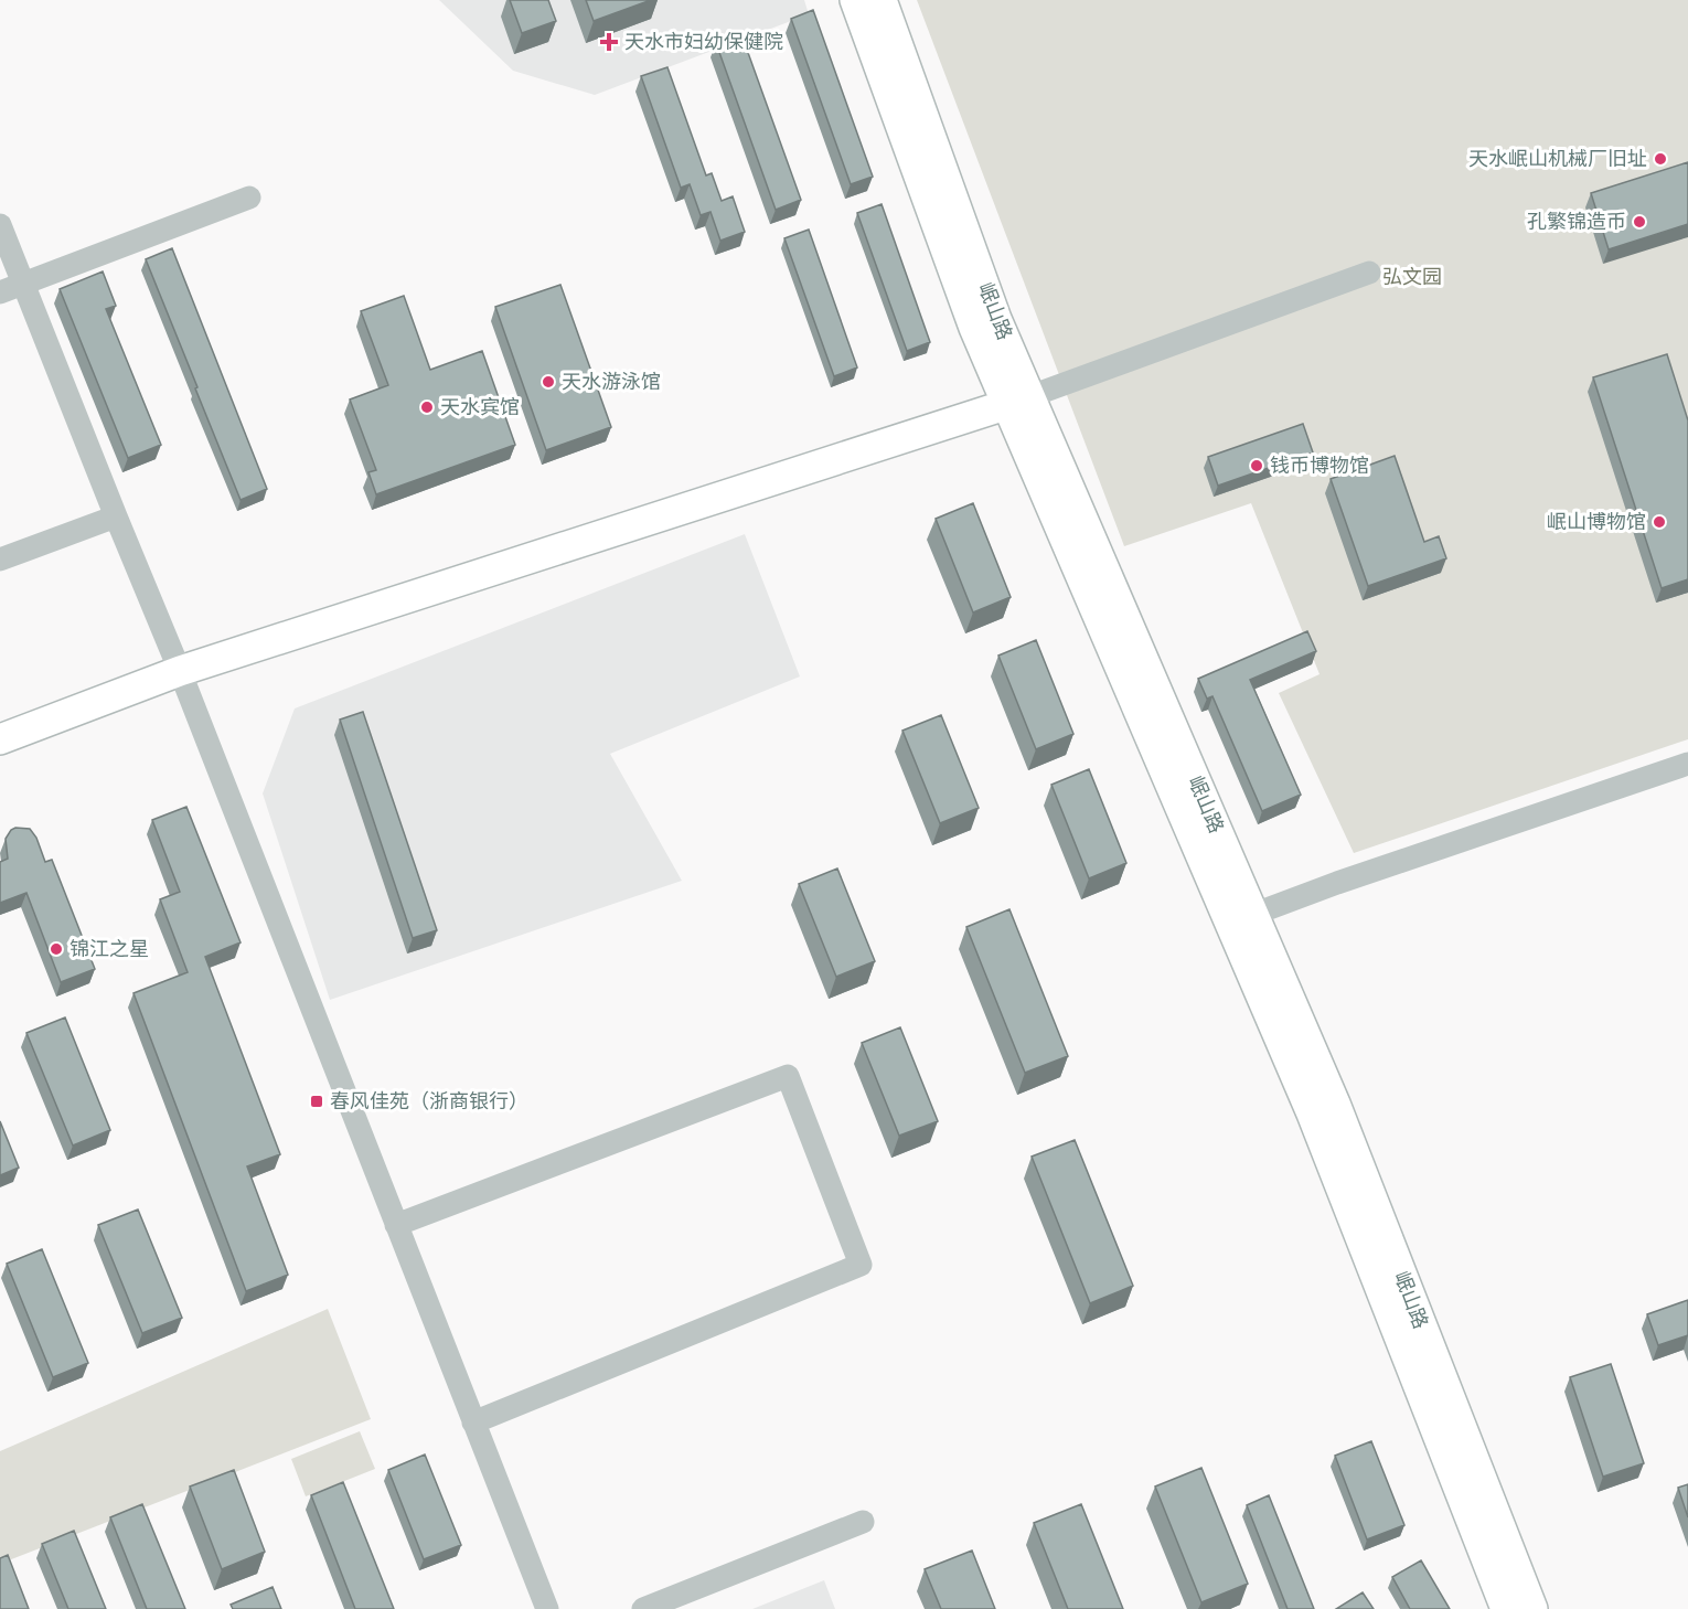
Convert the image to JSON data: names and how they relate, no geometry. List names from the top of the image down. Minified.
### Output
{"streets":{"main road":["岷山路"]},"parks":["弘文园"],"places":{"health":["天水市妇幼保健院"],"other":["天水岷山机械厂旧址","孔繁锦造币","天水游泳馆","天水宾馆","钱币博物馆","岷山博物馆","锦江之星"],"transit":["春风佳苑（浙商银行）"]}}
